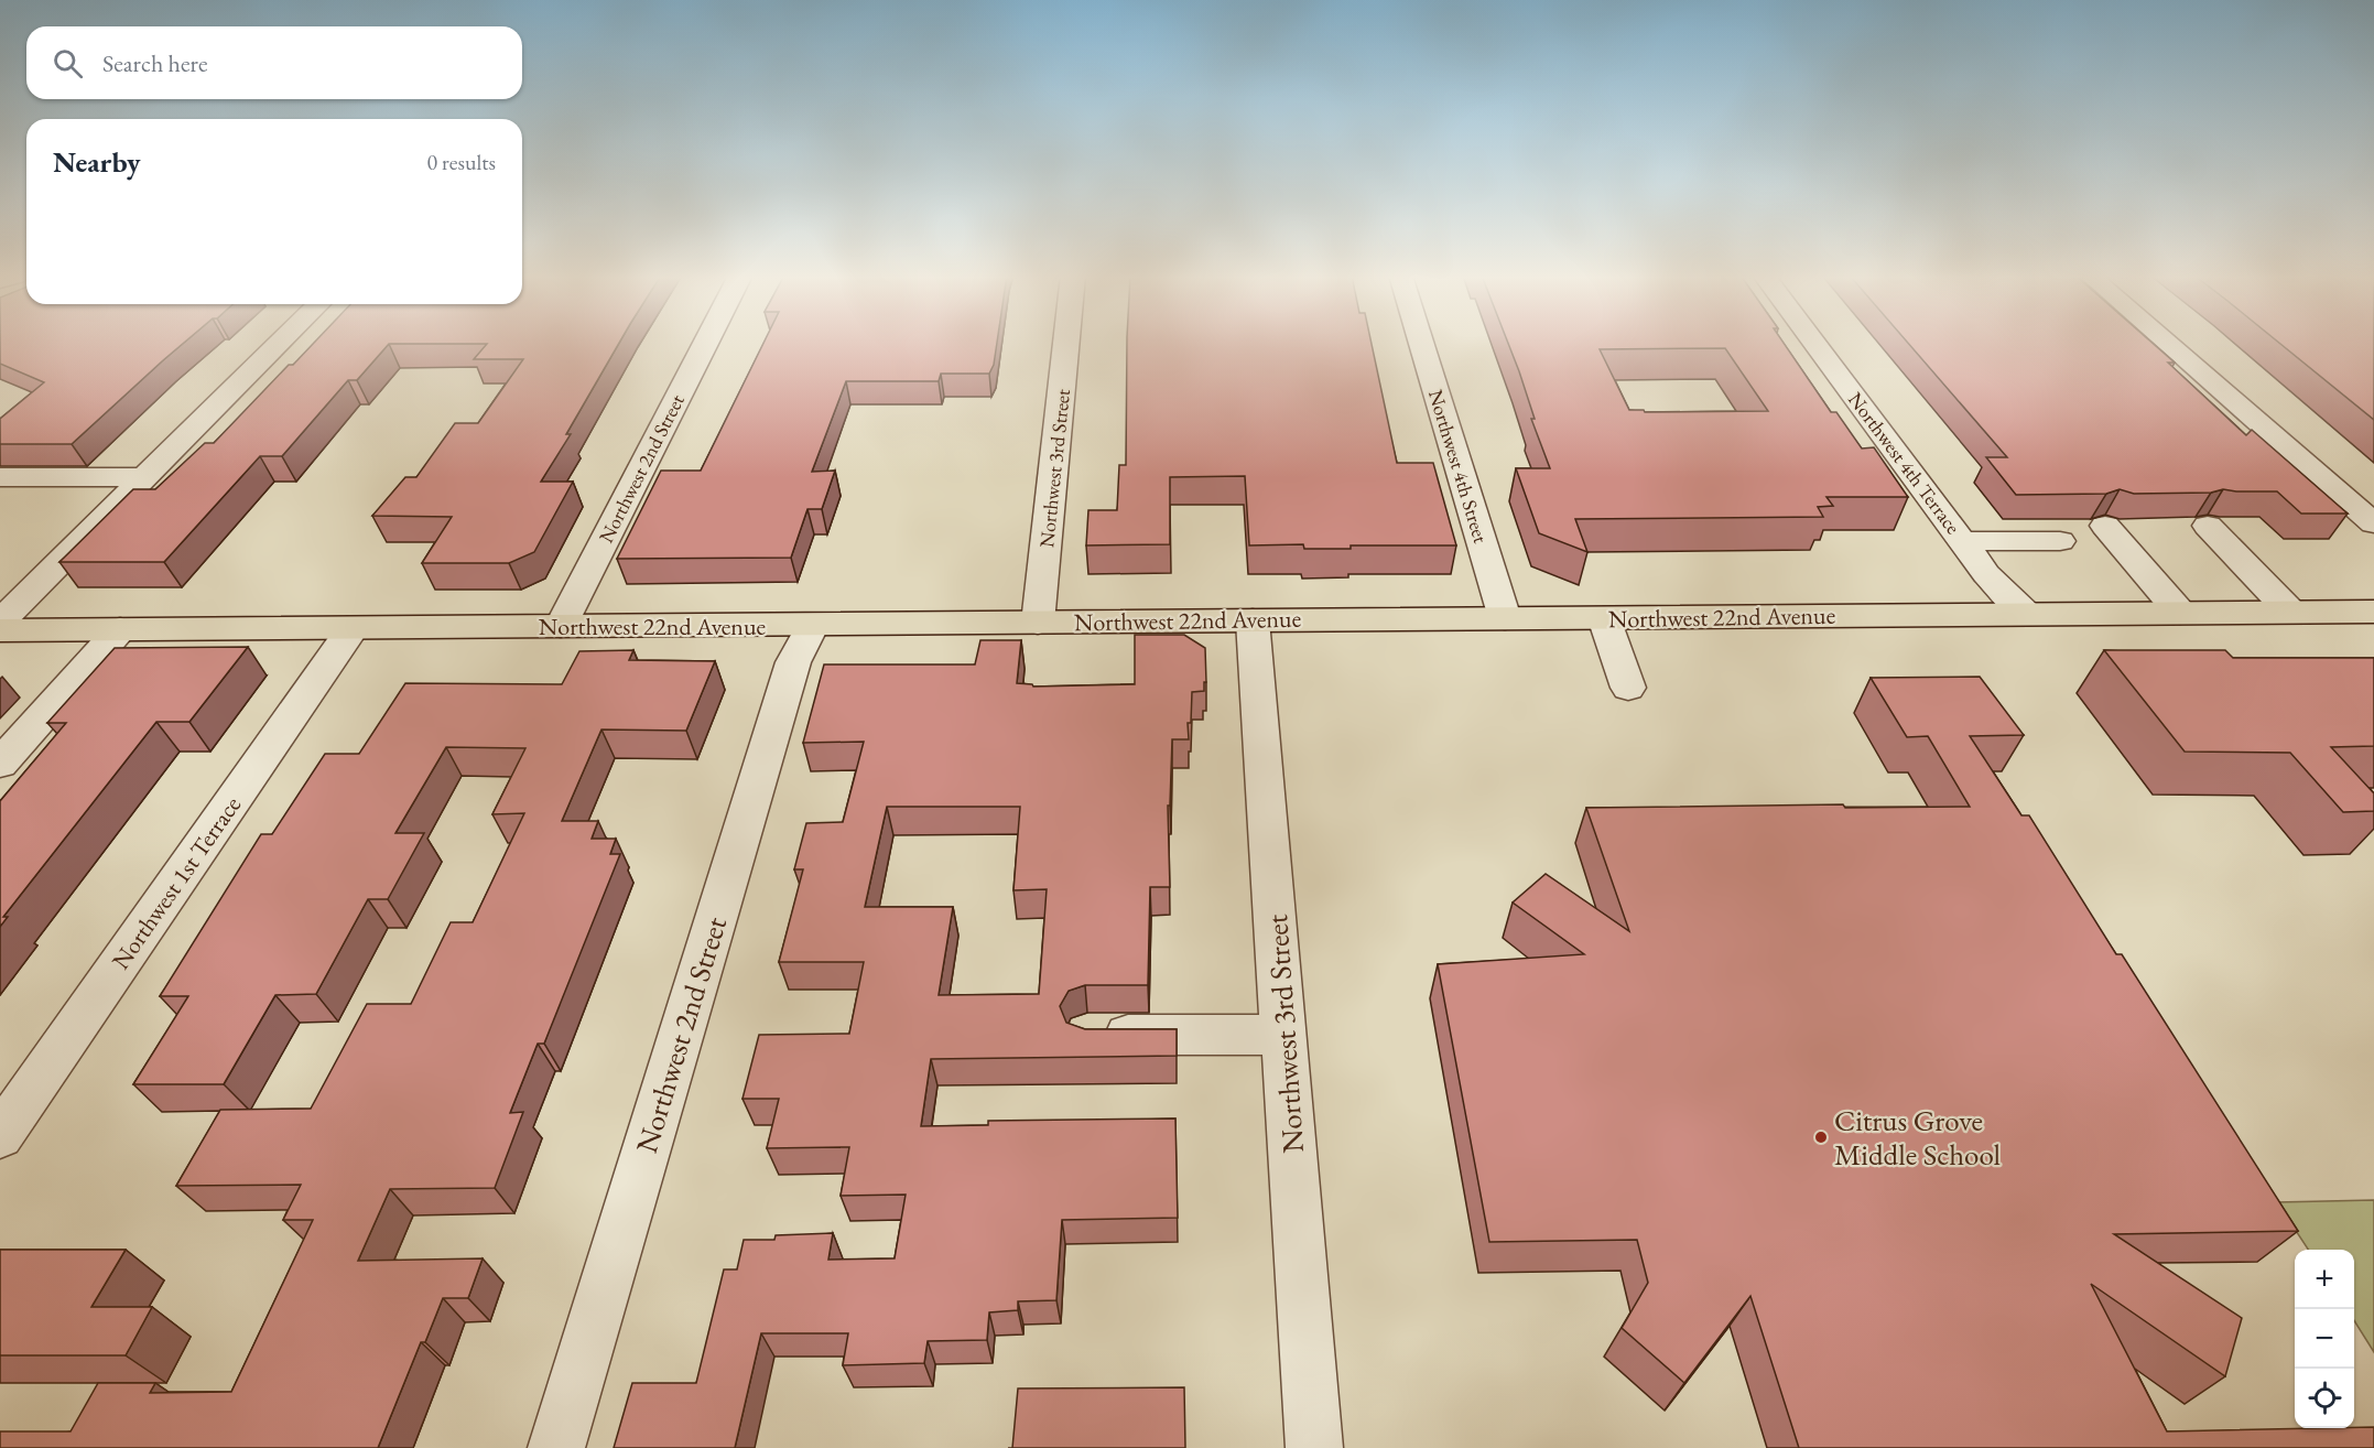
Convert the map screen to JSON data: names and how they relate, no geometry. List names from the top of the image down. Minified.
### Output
{"streets":{"main road":["Northwest 22nd Avenue"],"street":["Northwest 4th Terrace","Northwest 4th Street","Northwest 2nd Street","Northwest 3rd Street","Northwest 1st Terrace"]},"crossings":[["Northwest 4th Terrace","Northwest 22nd Avenue"],["Northwest 4th Street","Northwest 22nd Avenue"],["Northwest 2nd Street","Northwest 22nd Avenue"],["Northwest 3rd Street","Northwest 22nd Avenue"],["Northwest 22nd Avenue","Northwest 1st Terrace"]],"places":["Citrus Grove Middle School"],"page":{"search":"Search here","heading":["Nearby","0 results"],"map_buttons":["+","−"]}}
